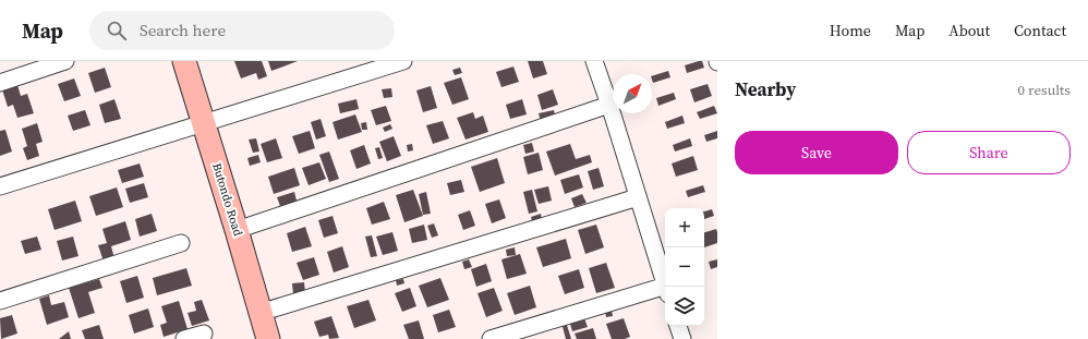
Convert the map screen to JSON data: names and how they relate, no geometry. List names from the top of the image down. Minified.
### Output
{"streets":{"street":["Butondo Road"]},"north":"top right","page":{"header":"Map","search":"Search here","nav":["Home","Map","About","Contact"],"heading":["Nearby","0 results"],"buttons":["Save","Share"],"map_buttons":["+","−"]}}
